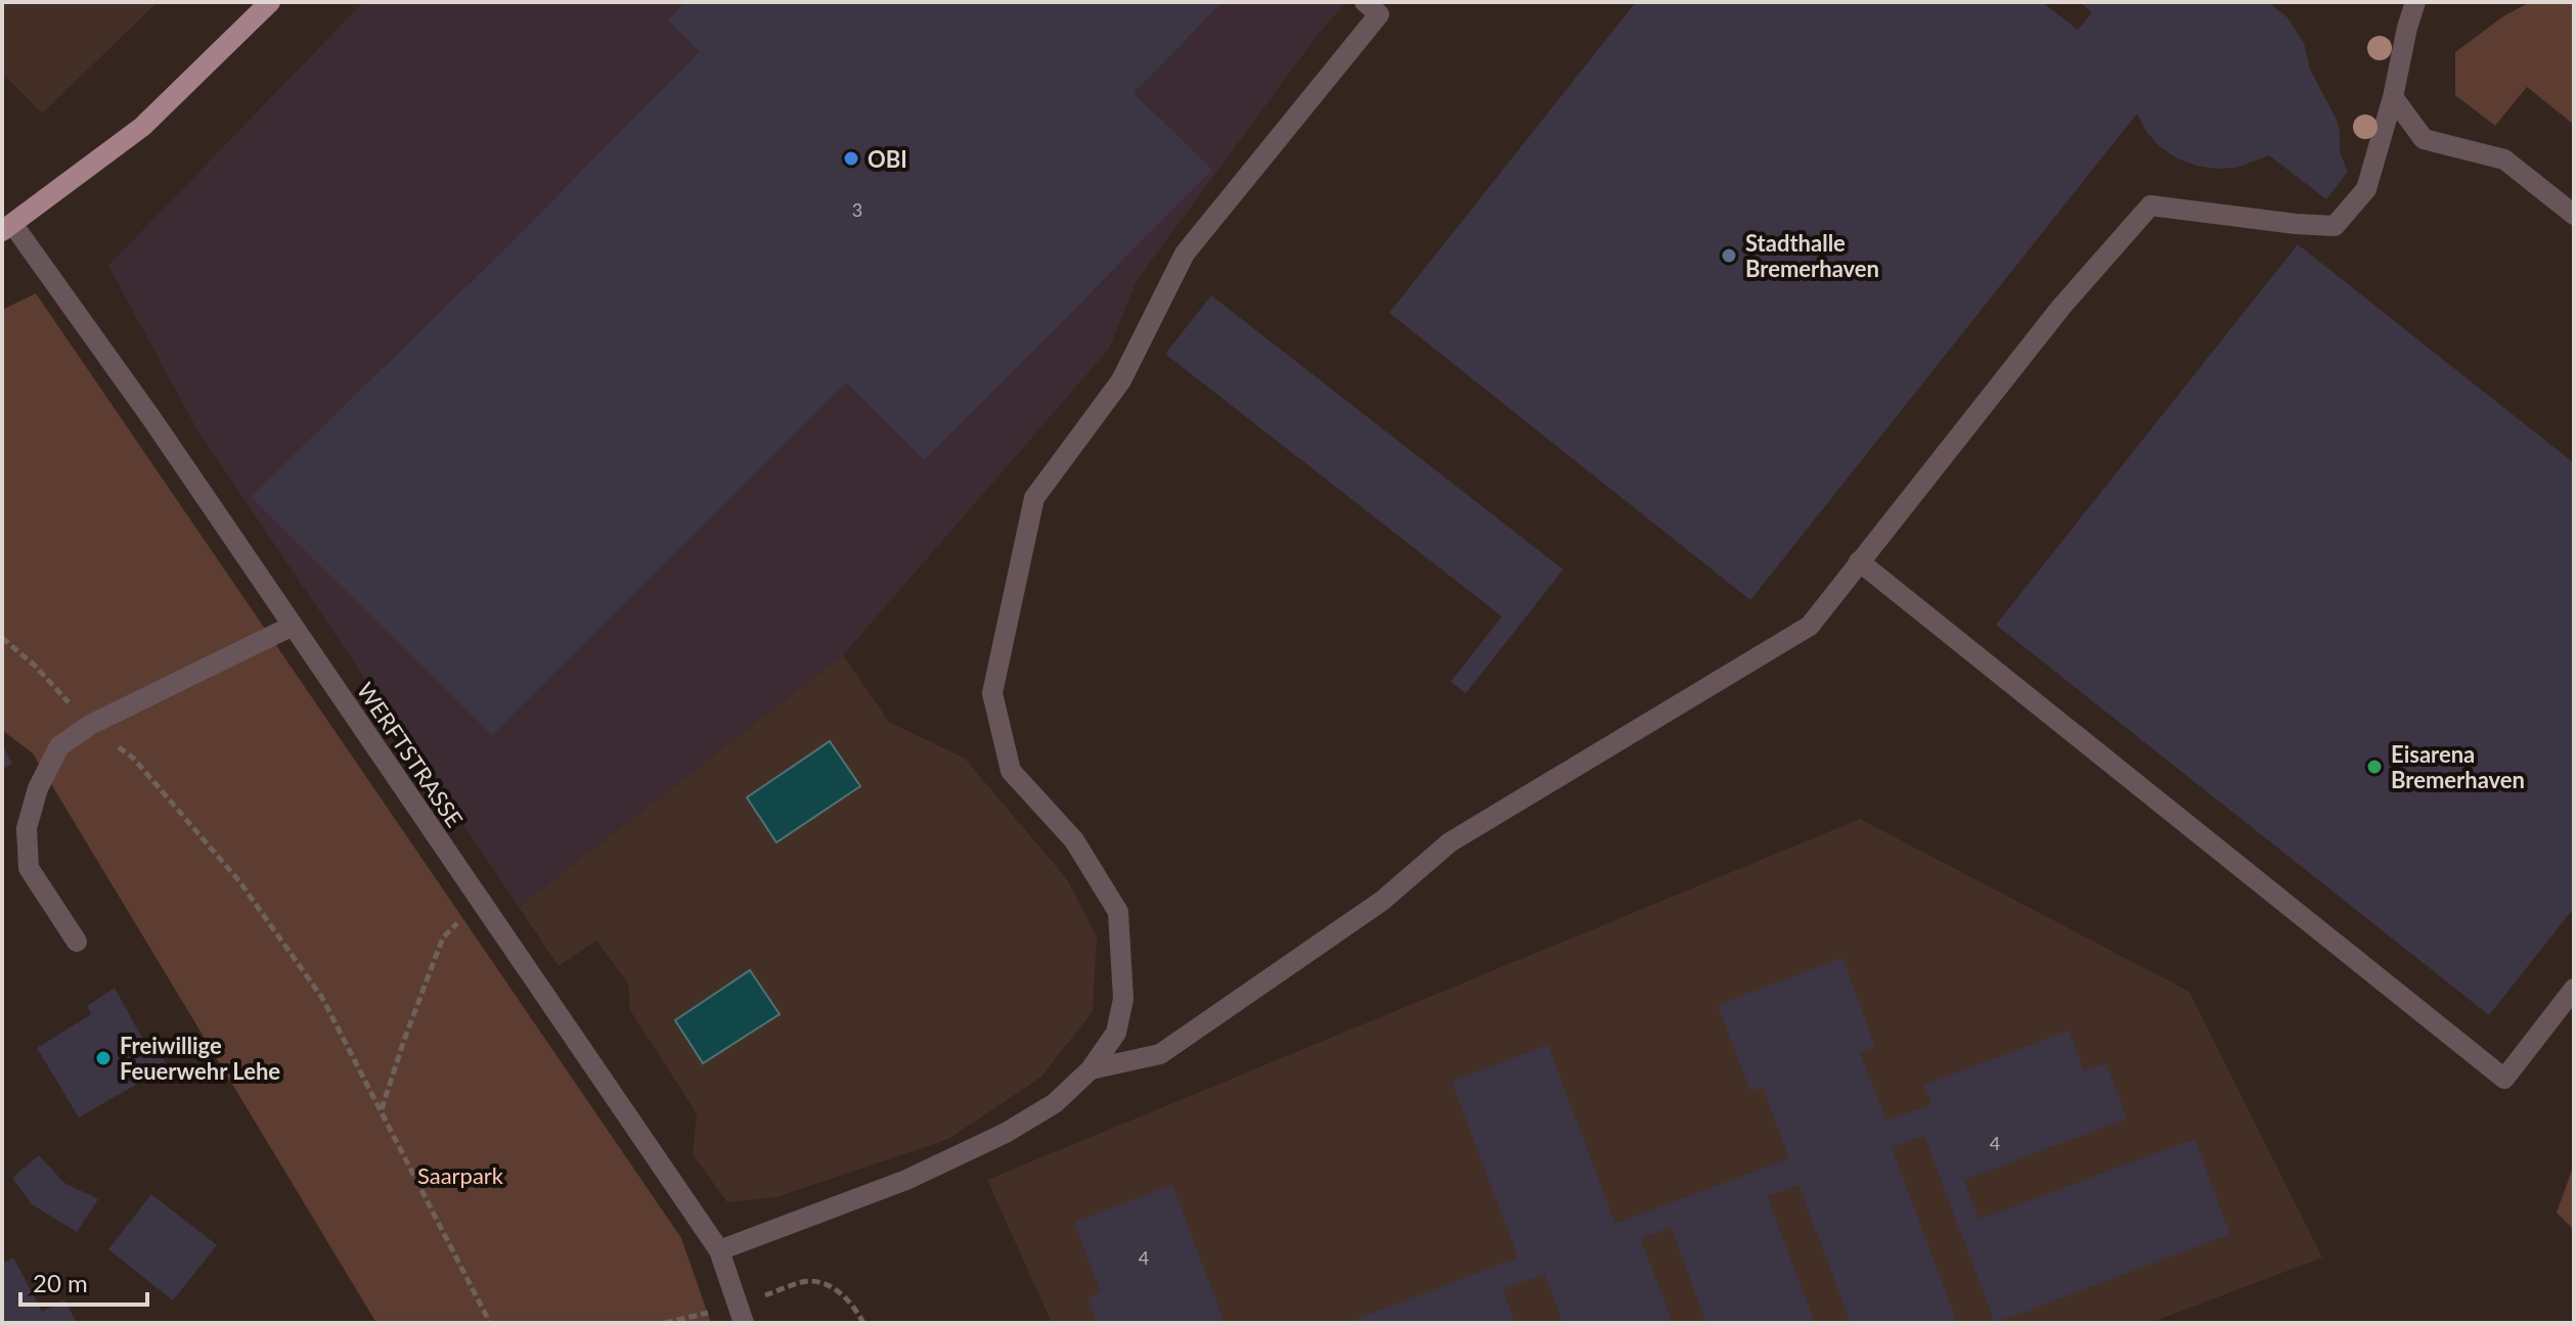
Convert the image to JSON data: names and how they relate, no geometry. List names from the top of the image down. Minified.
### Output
{"streets":{"street":["WERFTSTRASSE"]},"parks":["Saarpark"],"places":["OBI","Stadthalle Bremerhaven","Eisarena Bremerhaven","Freiwillige Feuerwehr Lehe"],"house_numbers":["3","4","4"],"scale_bar":"20 m"}
